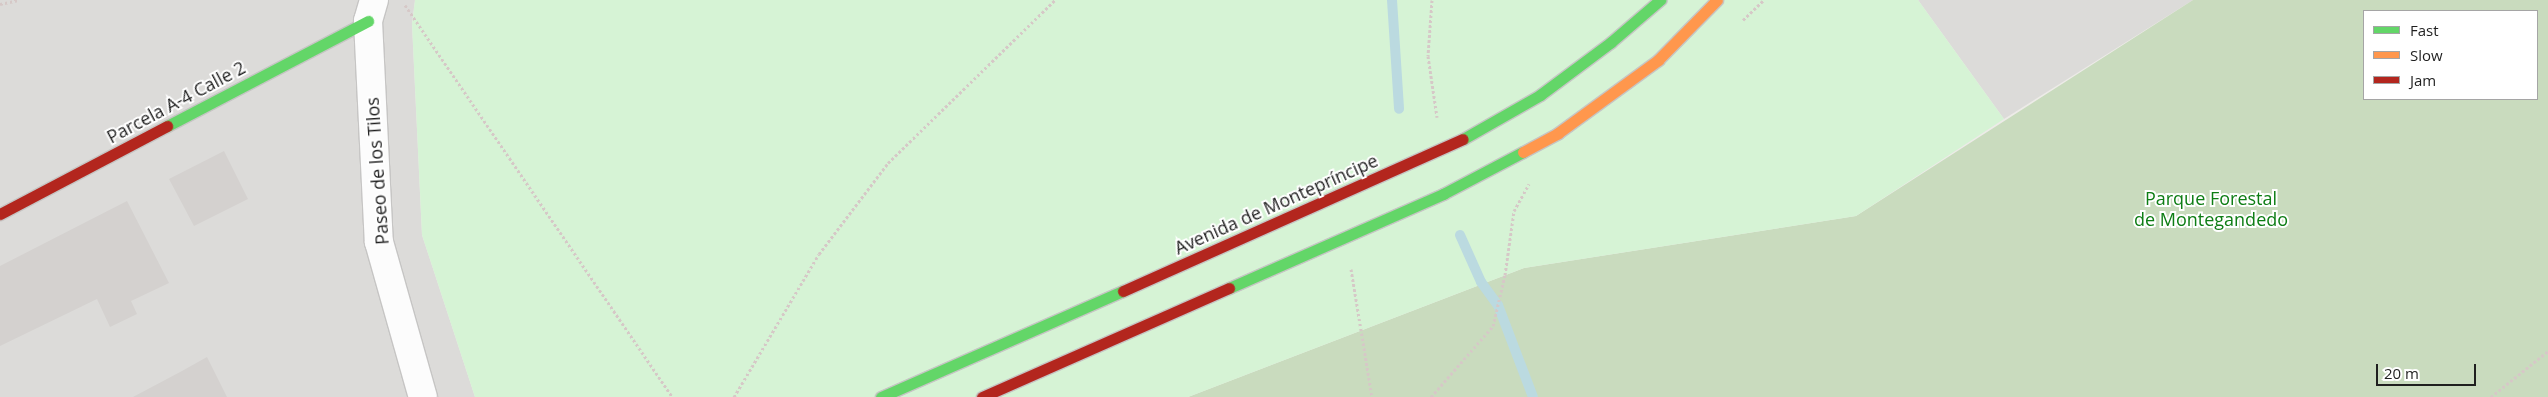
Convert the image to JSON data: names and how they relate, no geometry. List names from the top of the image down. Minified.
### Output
{"streets":{"street":["Parcela A-4 Calle 2","Paseo de los Tilos","Avenida de Montepríncipe"]},"crossings":[["Parcela A-4 Calle 2","Paseo de los Tilos"]],"parks":["Parque Forestal de Montegandedo"],"legend":["Fast","Slow","Jam"],"scale_bar":"20 m"}
